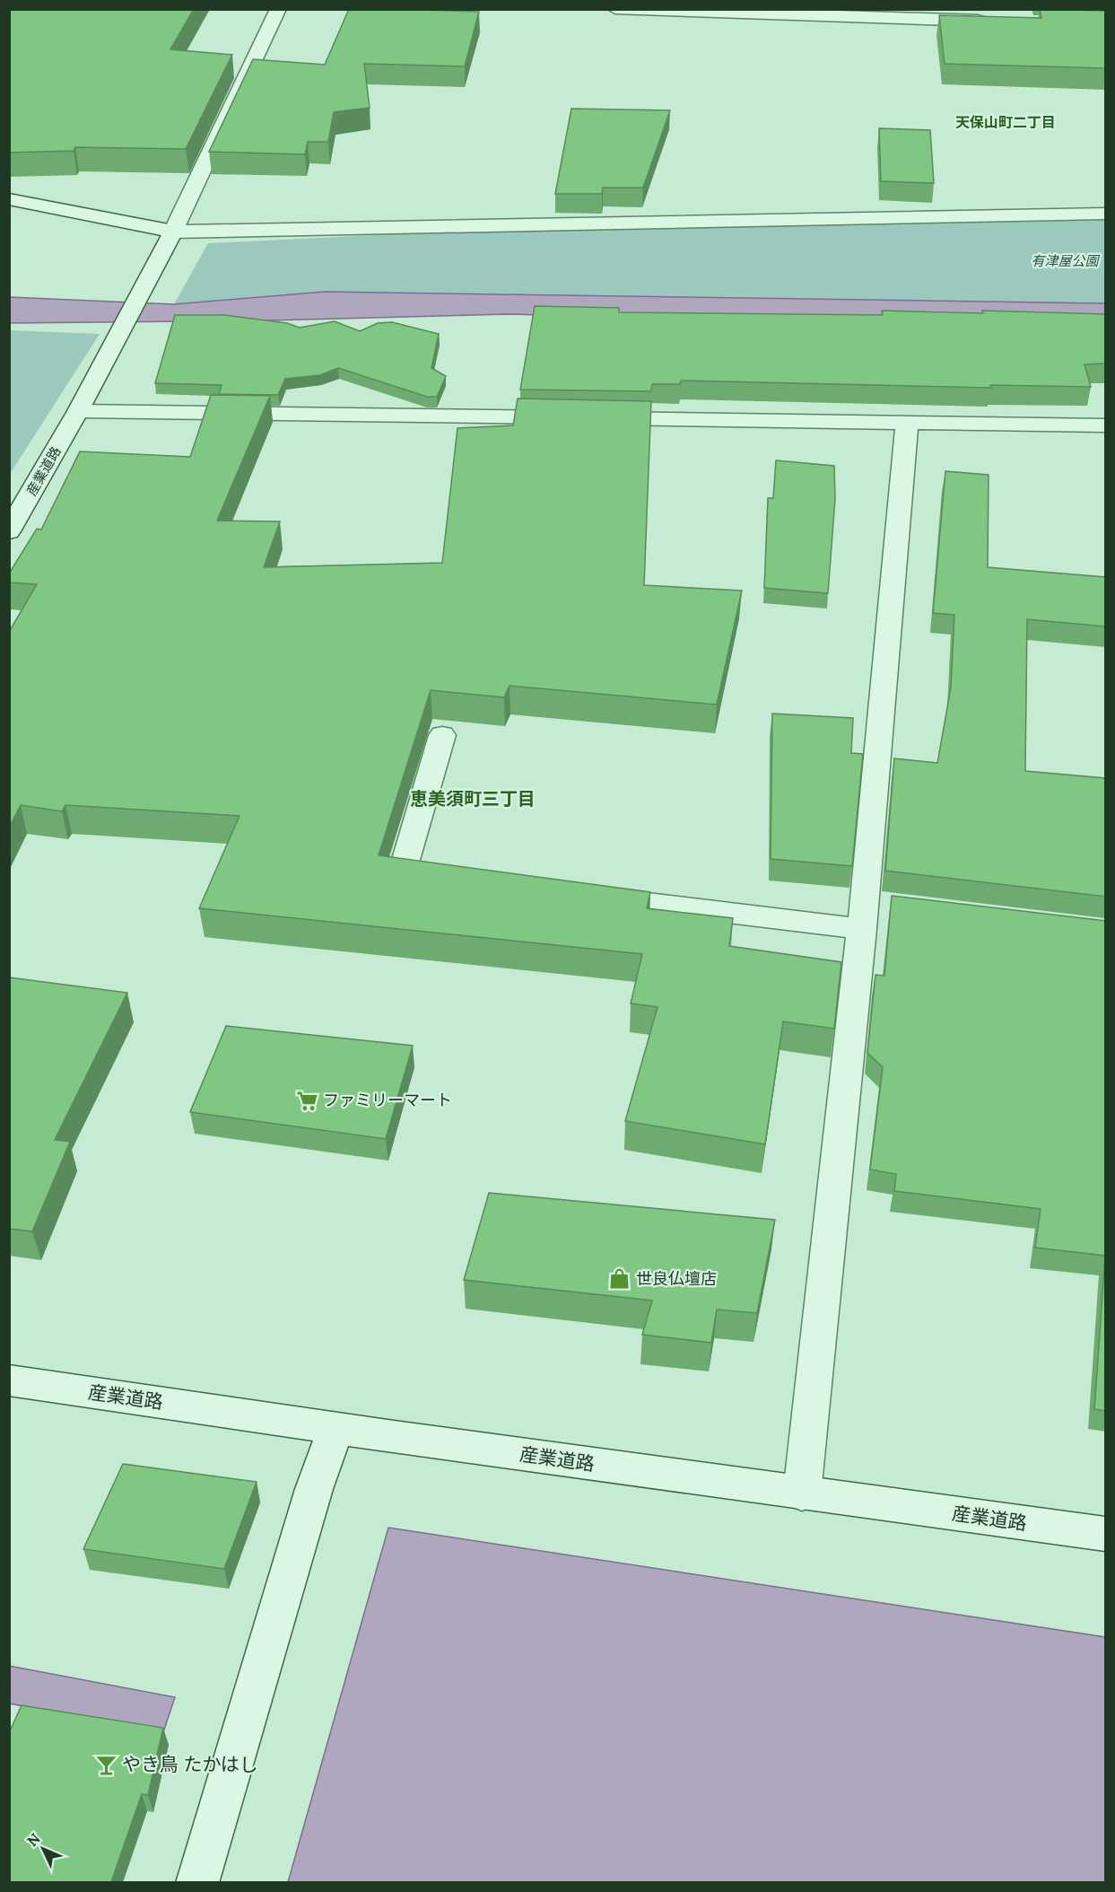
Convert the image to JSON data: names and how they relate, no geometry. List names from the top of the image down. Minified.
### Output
{"streets":{"street":["産業道路"]},"districts":["天保山町二丁目","恵美須町三丁目"],"parks":["有津屋公園"],"places":{"supermarket":["ファミリーマート"],"shop":["世良仏壇店"],"bar":["やき鳥 たかはし"]},"north":"top left"}
